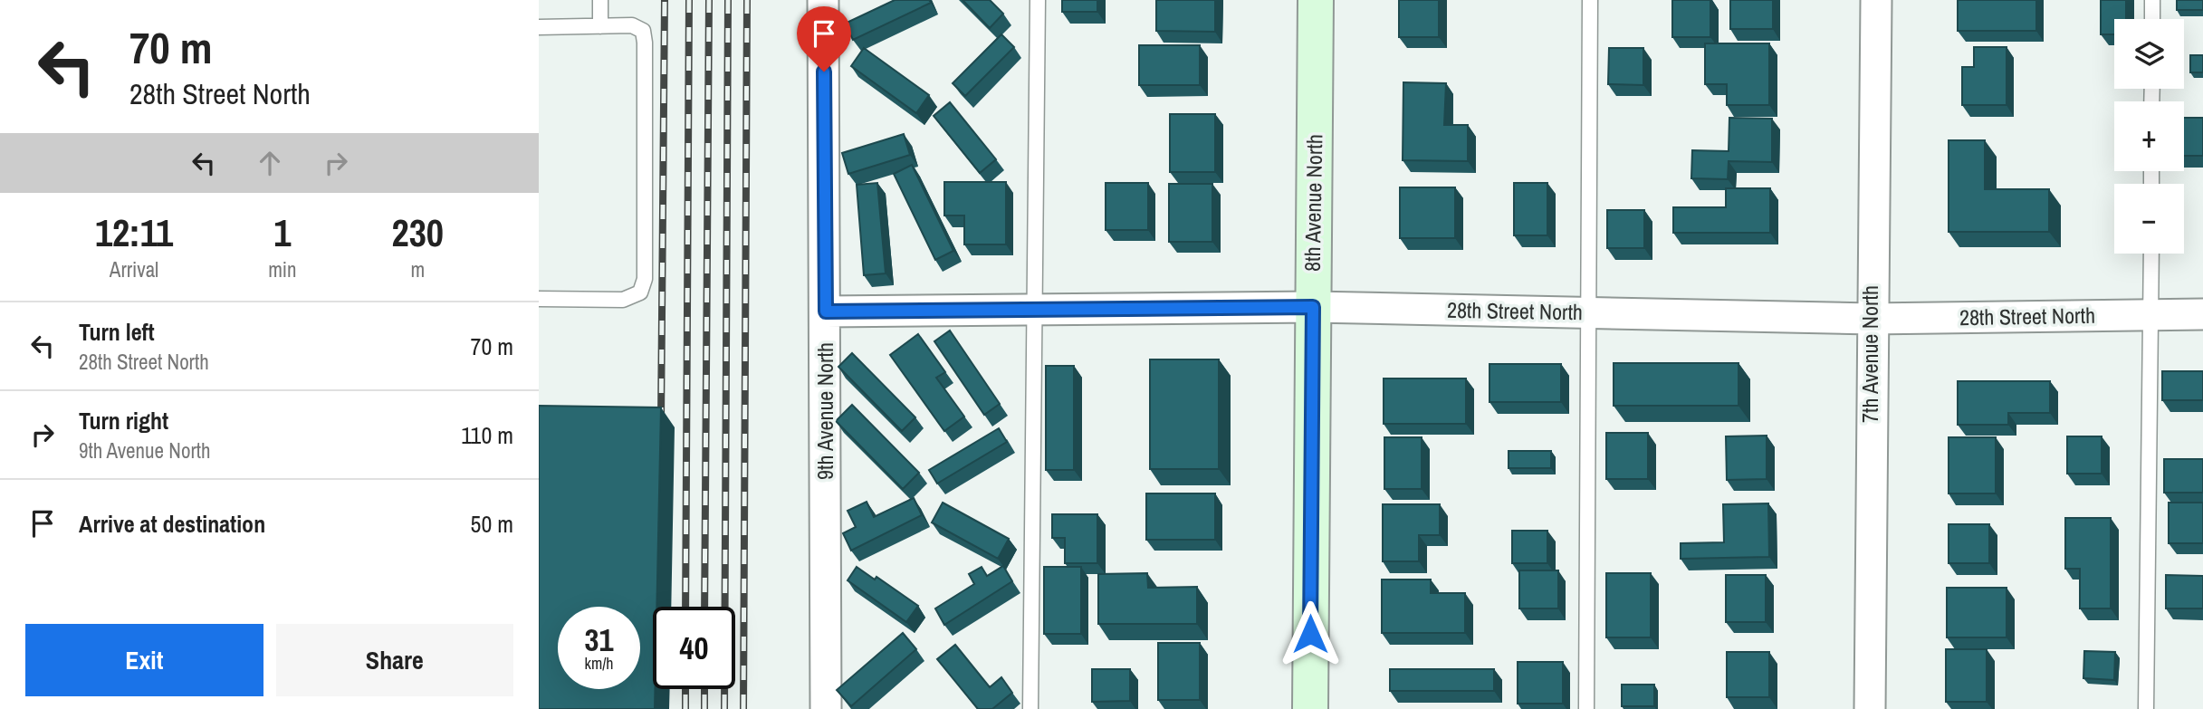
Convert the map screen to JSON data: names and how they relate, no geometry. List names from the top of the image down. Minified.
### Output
{"streets":{"street":["8th Avenue North","28th Street North","7th Avenue North","9th Avenue North"]},"crossings":[["8th Avenue North","28th Street North"],["28th Street North","7th Avenue North"],["28th Street North","9th Avenue North"]],"page":{"turn":["70 m","28th Street North"],"map_buttons":["+","−"],"eta":["12:11","Arrival","1","min","230","m"],"list":[{"name":"Turn left","note":"28th Street North","value":"70 m"},{"name":"Turn right","note":"9th Avenue North","value":"110 m"},{"name":"Arrive at destination","value":"50 m"}],"speed":"31 km/h","limit":"40","buttons":["Exit","Share"]}}
